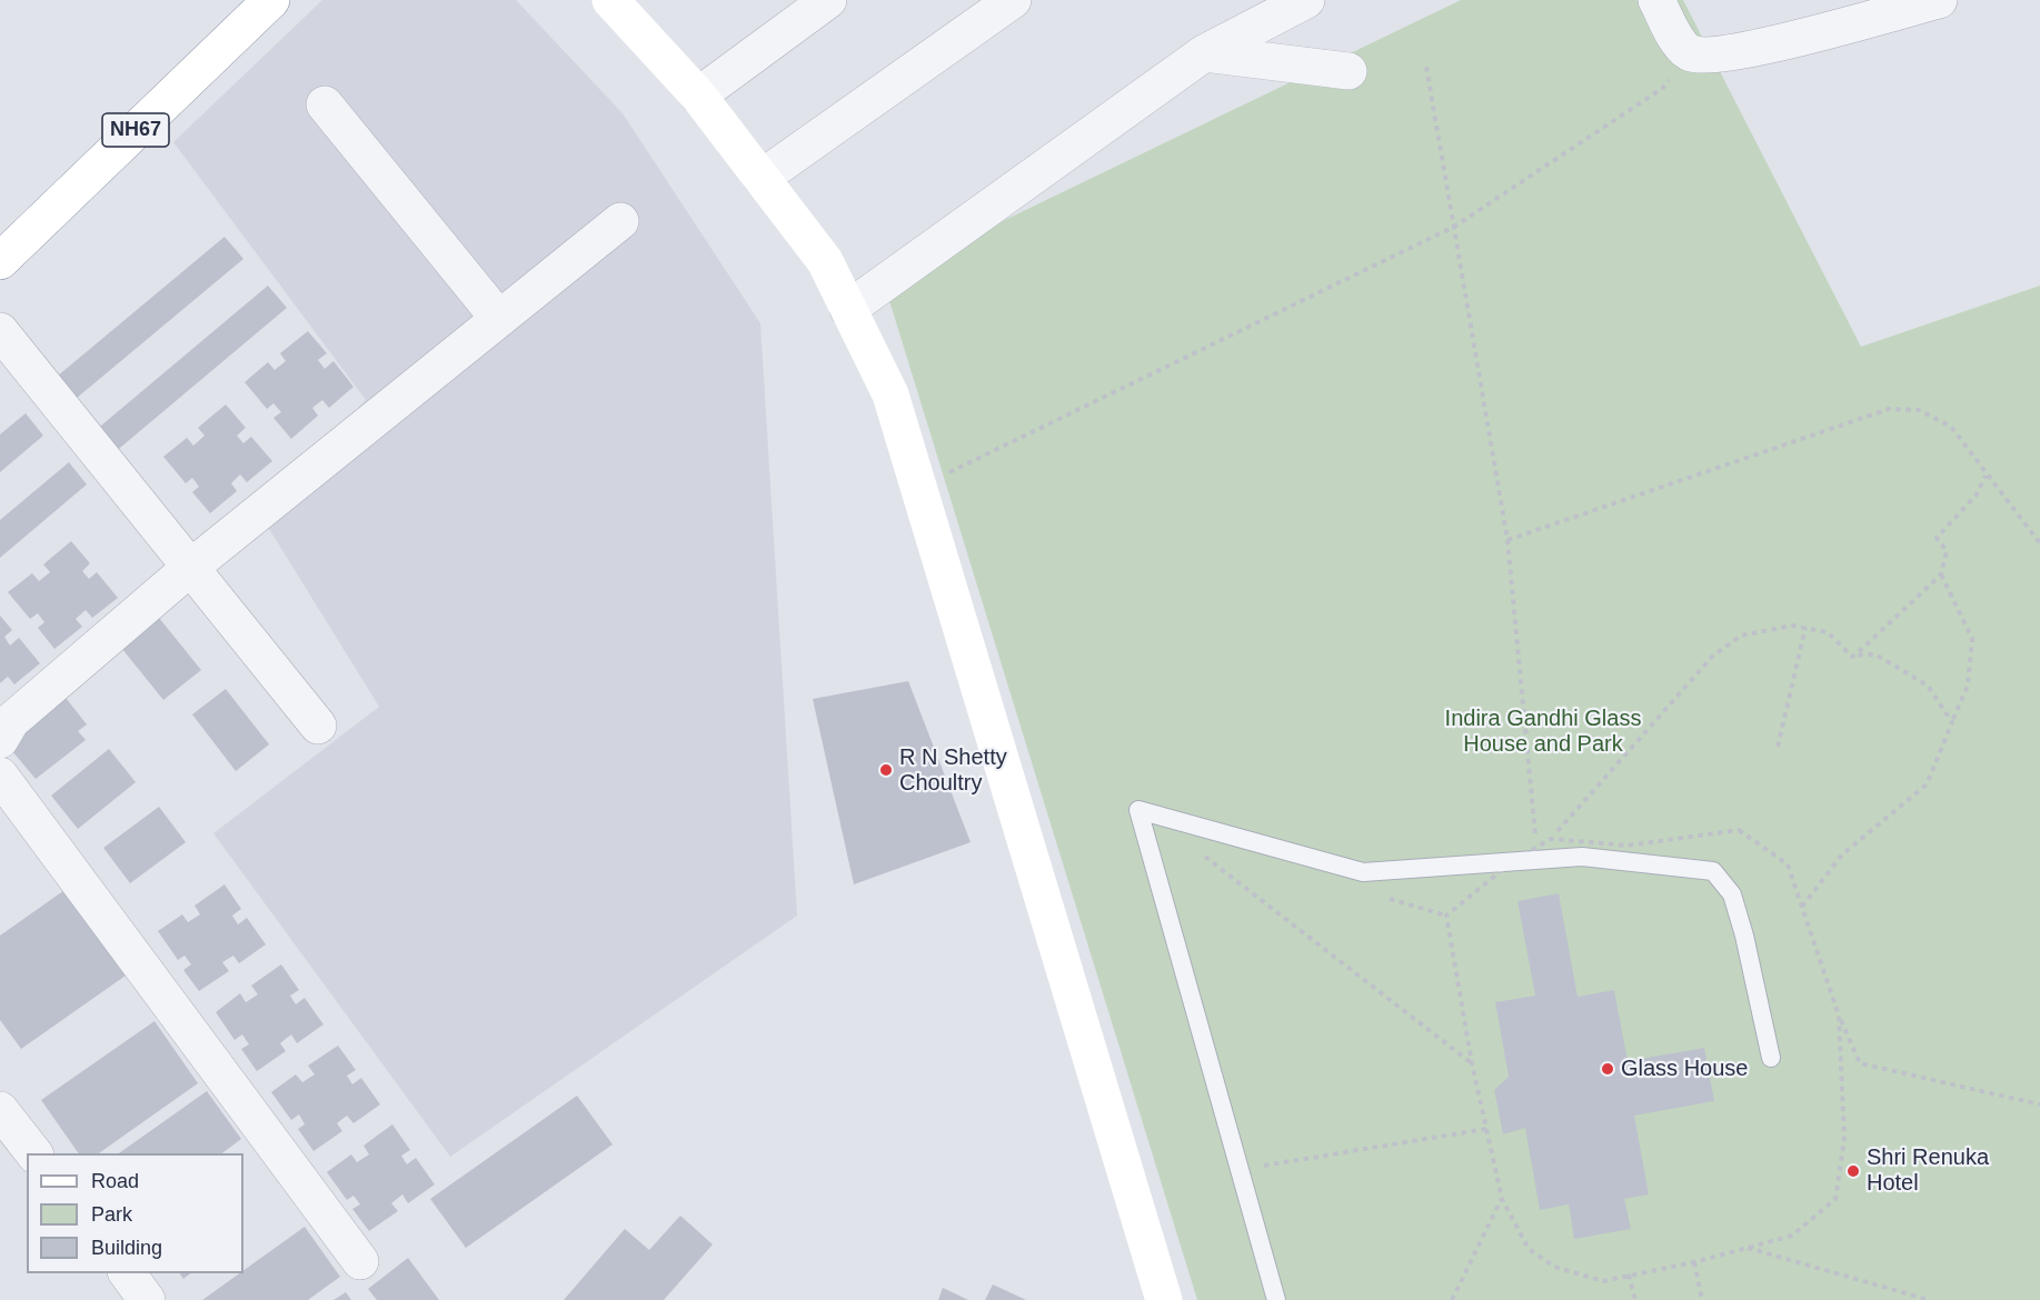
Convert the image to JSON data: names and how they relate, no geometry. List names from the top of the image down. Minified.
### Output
{"streets":{"main road":["NH67"]},"parks":["Indira Gandhi Glass House and Park"],"places":["R N Shetty Choultry","Glass House","Shri Renuka Hotel"],"legend":["Road","Park","Building"]}
